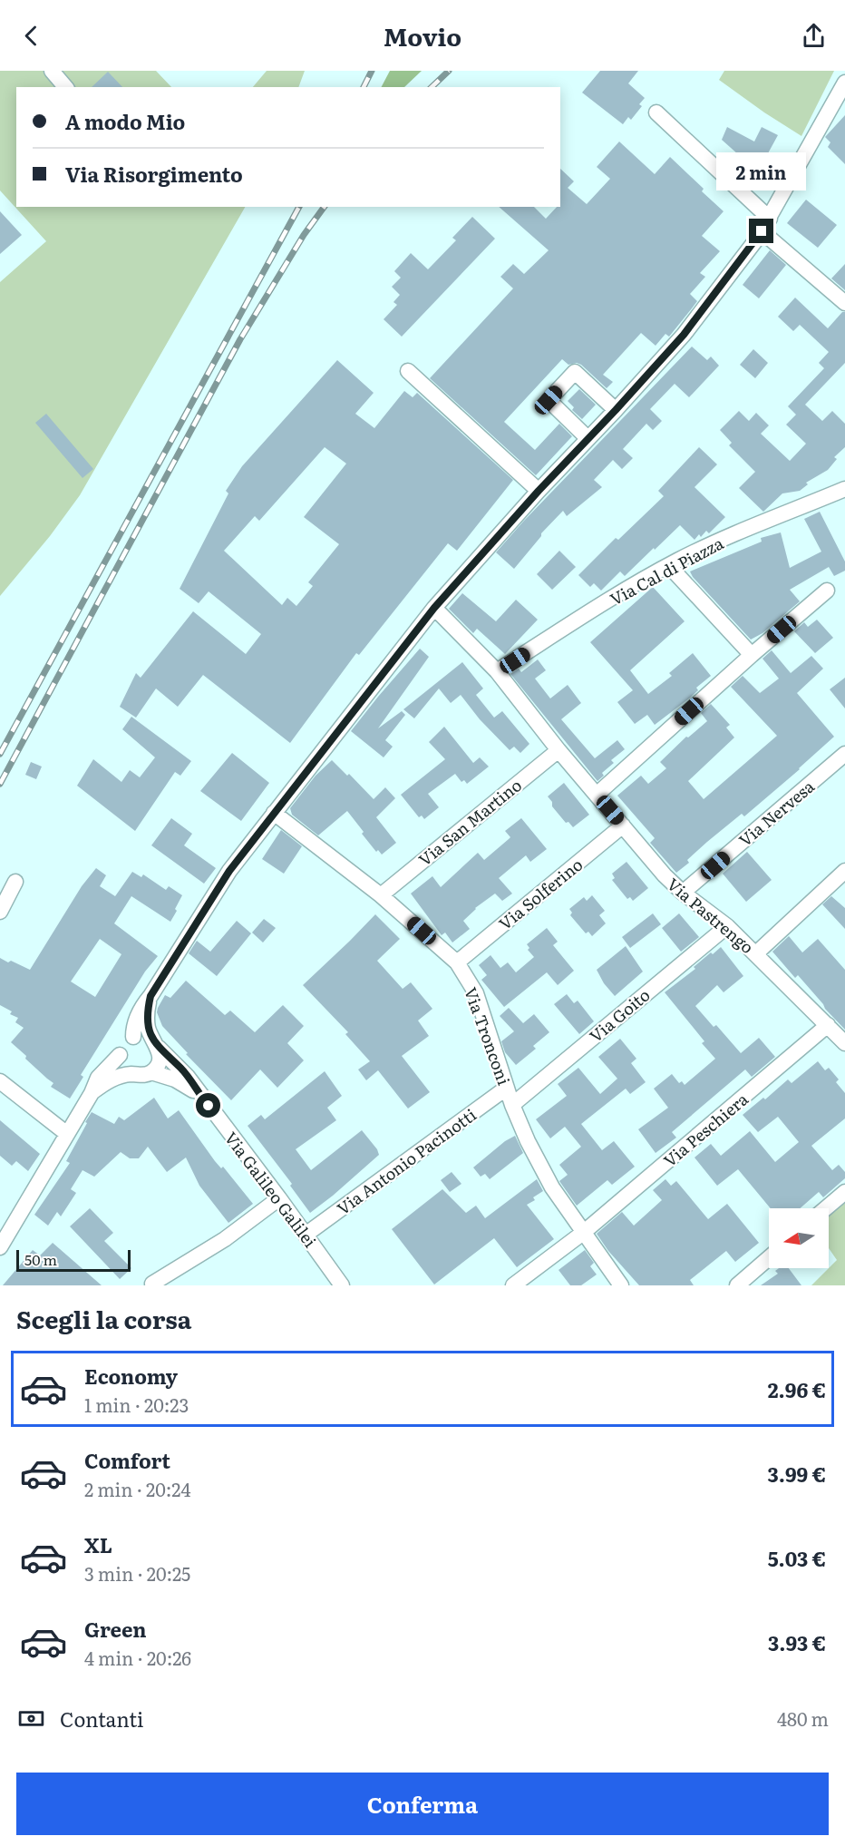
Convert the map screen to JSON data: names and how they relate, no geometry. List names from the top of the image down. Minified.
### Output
{"streets":{"street":["Via Cal di Piazza","Via Nervesa","Via San Martino","Via Solferino","Via Pastrengo","Via Goito","Via Tronconi","Via Peschiera","Via Antonio Pacinotti","Via Galileo Galilei"]},"crossings":[["Via Cal di Piazza","Via Pastrengo"],["Via Nervesa","Via Pastrengo"],["Via San Martino","Via Pastrengo"],["Via San Martino","Via Tronconi"],["Via Solferino","Via Pastrengo"],["Via Solferino","Via Tronconi"],["Via Pastrengo","Via Goito"],["Via Pastrengo","Via Peschiera"],["Via Goito","Via Tronconi"],["Via Tronconi","Via Peschiera"],["Via Tronconi","Via Antonio Pacinotti"],["Via Antonio Pacinotti","Via Galileo Galilei"]],"scale_bar":"50 m","north":"left","page":{"header":"Movio","banner":["A modo Mio","Via Risorgimento"],"bubble":"2 min","scale":"50 m","heading":"Scegli la corsa","list":[{"name":"Economy","note":"1 min · 20:23","value":"2.96 €"},{"name":"Comfort","note":"2 min · 20:24","value":"3.99 €"},{"name":"XL","note":"3 min · 20:25","value":"5.03 €"},{"name":"Green","note":"4 min · 20:26","value":"3.93 €"}],"pay":["Contanti","480 m"],"buttons":"Conferma"}}
